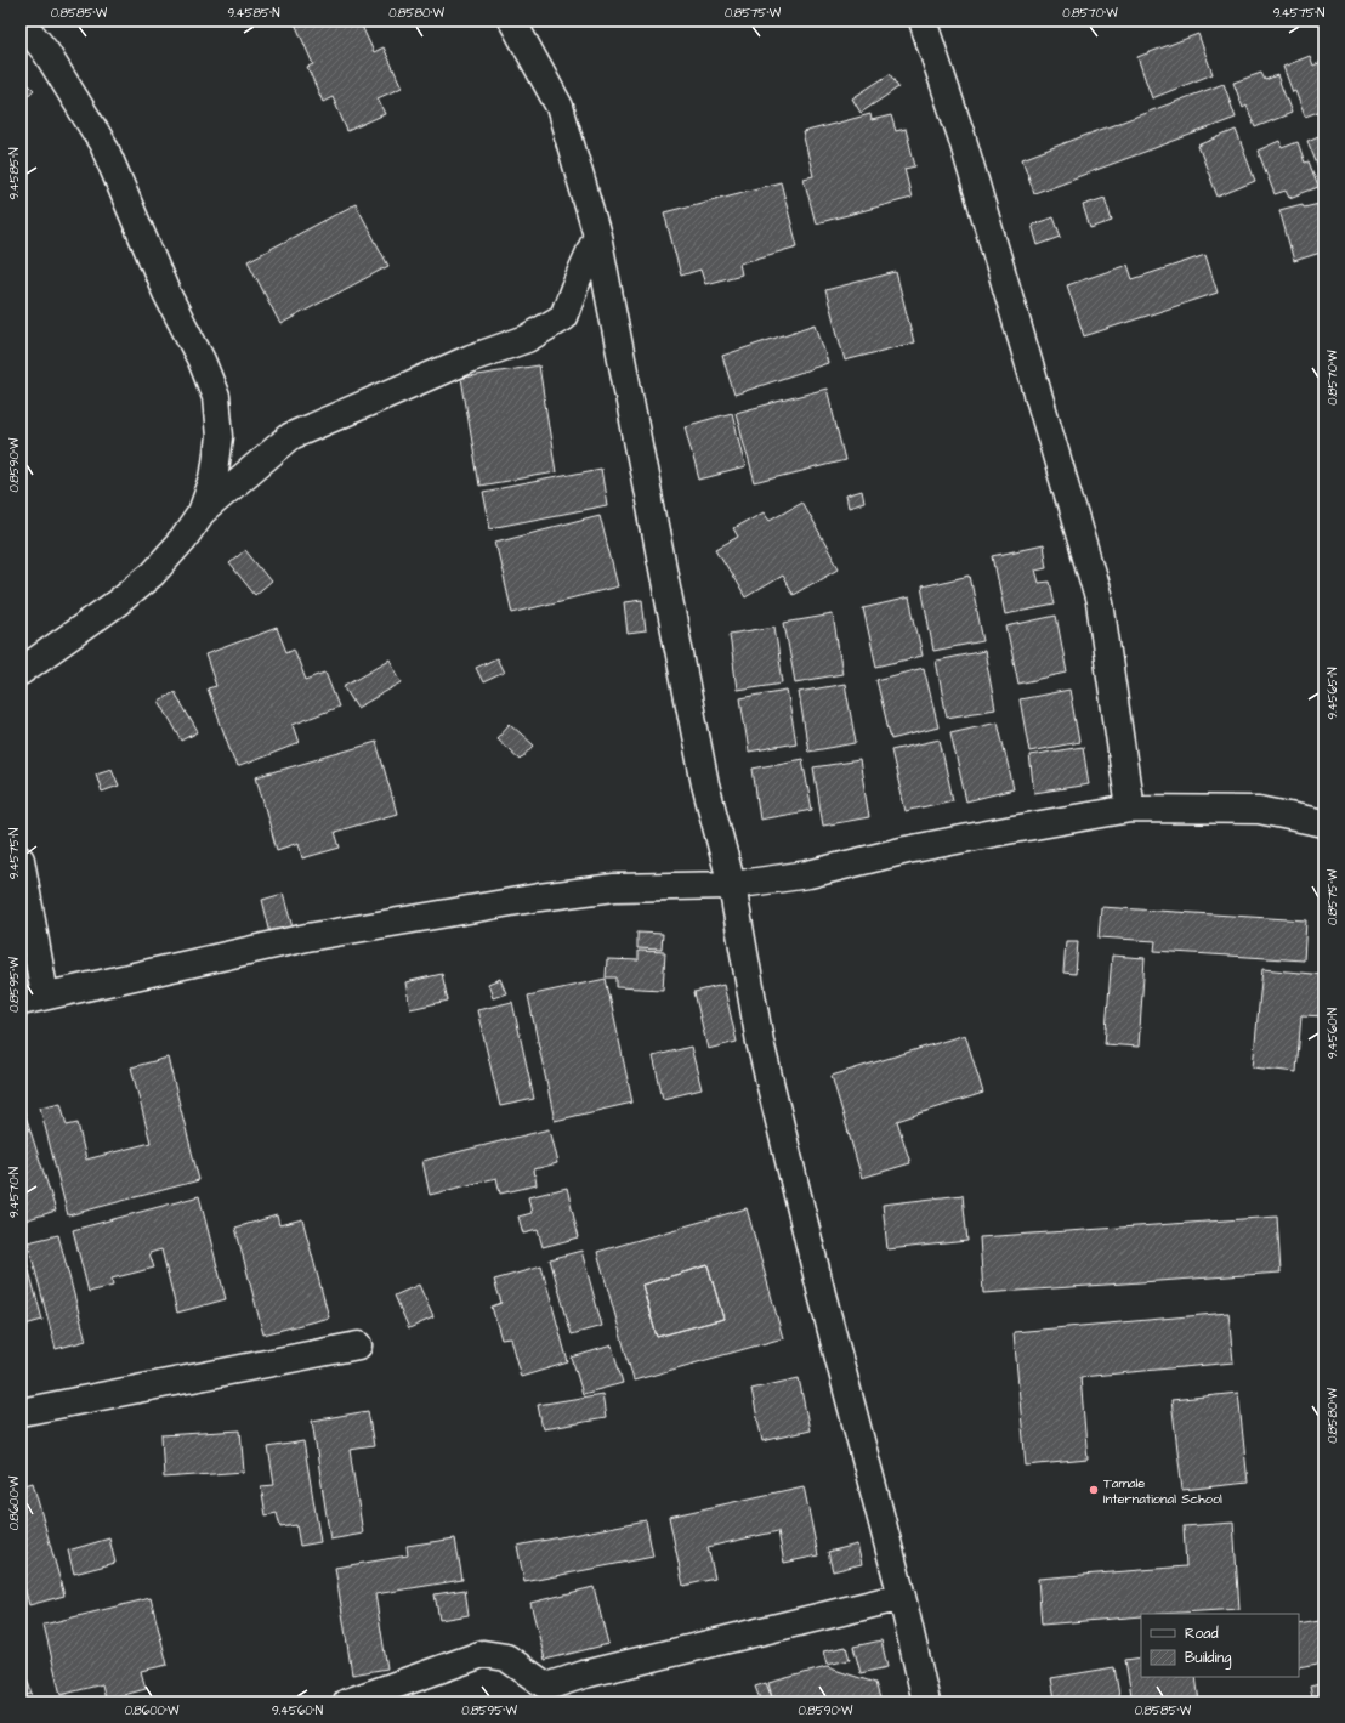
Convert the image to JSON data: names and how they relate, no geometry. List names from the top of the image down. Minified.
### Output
{"places":["Tamale International School"],"legend":["Road","Building"],"coordinates":["0.8585°W","9.4585°N","0.8580°W","0.8575°W","0.8570°W","9.4575°N","0.8590°W","9.4565°N","0.8595°W","9.4560°N","9.4570°N","0.8600°W"]}
